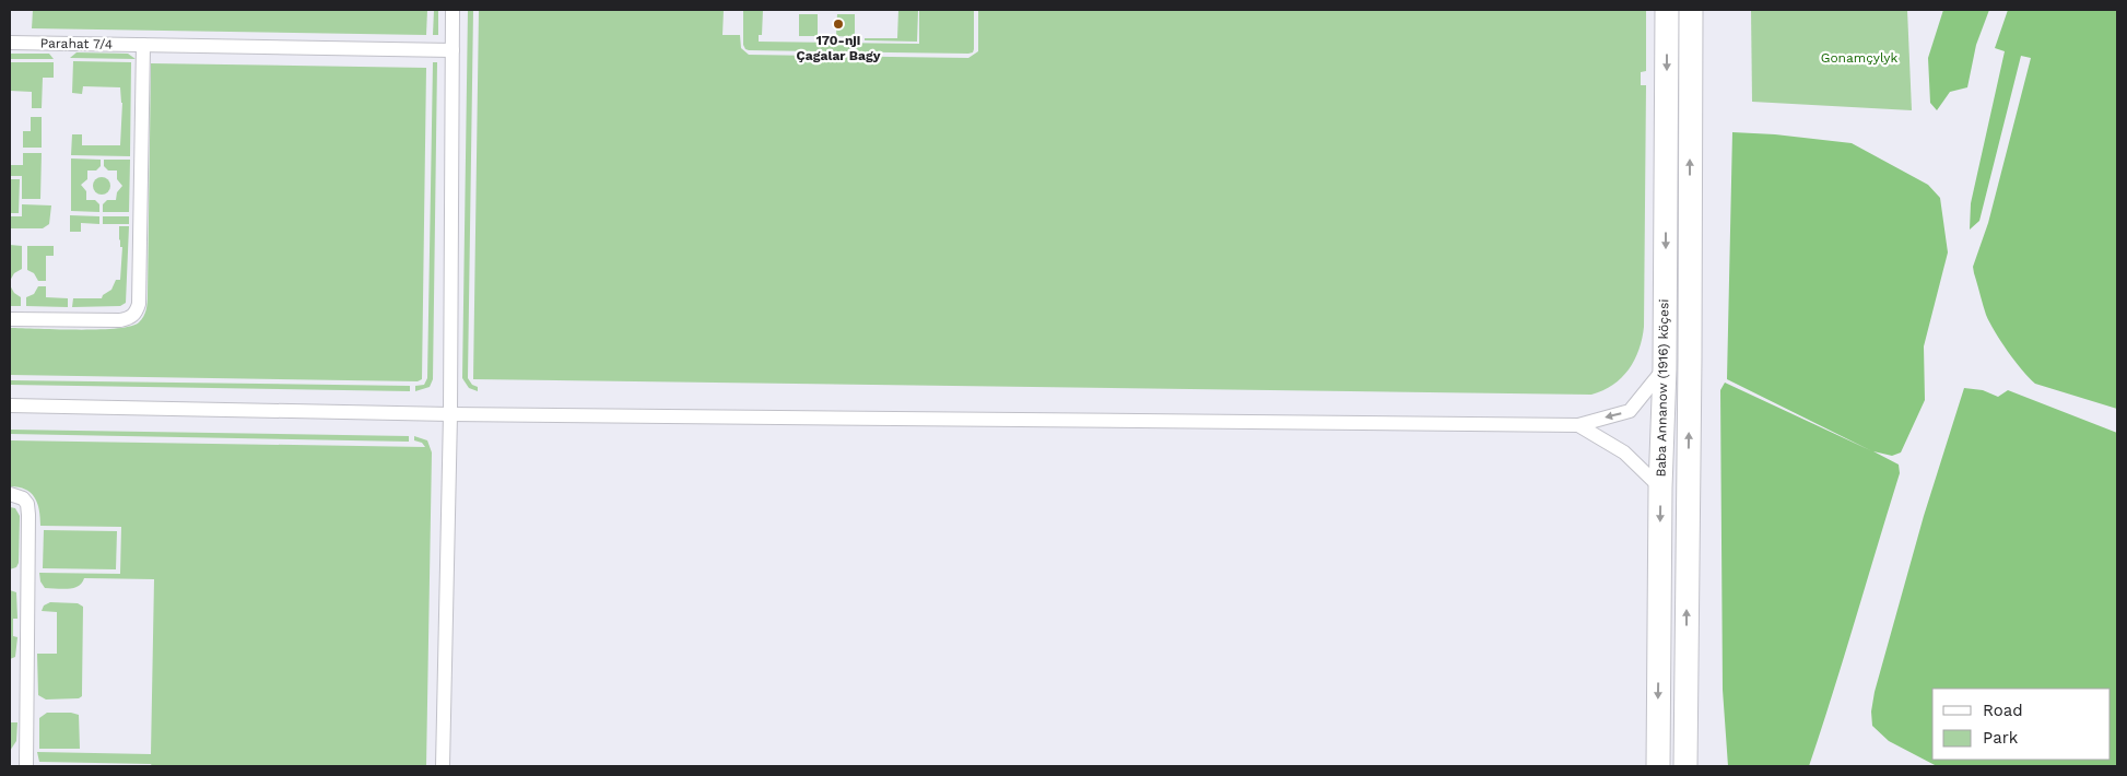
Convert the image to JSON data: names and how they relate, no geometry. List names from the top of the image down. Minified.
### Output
{"streets":{"main road":["Baba Annanow (1916) köçesi"],"street":["Parahat 7/4"]},"parks":["Gonamçylyk"],"places":["170-nji Çagalar Bagy"],"legend":["Road","Park"]}
